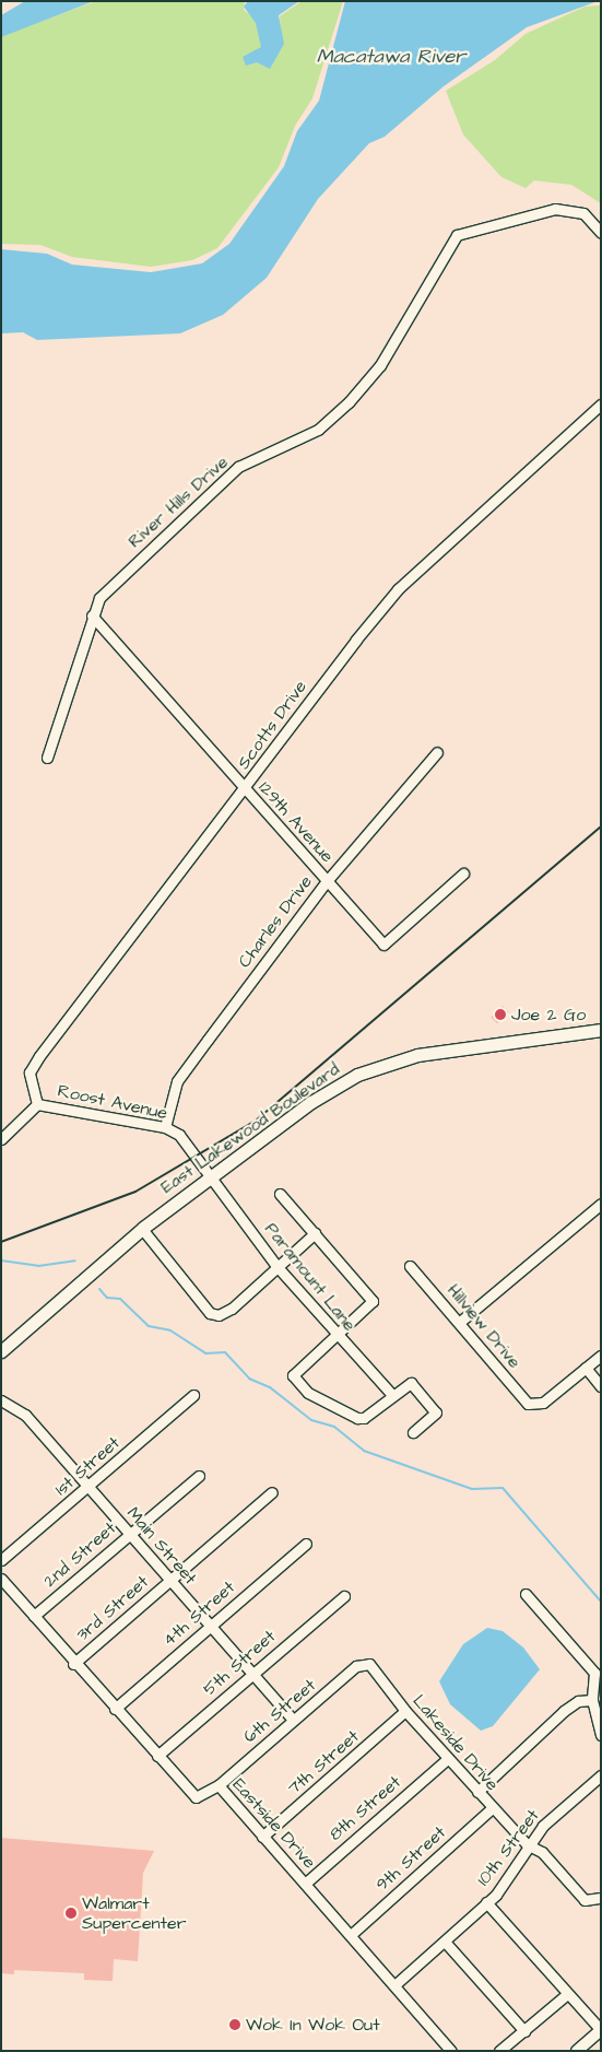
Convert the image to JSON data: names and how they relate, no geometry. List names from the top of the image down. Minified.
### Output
{"streets":{"main road":["East Lakewood Boulevard"],"street":["River Hills Drive","Scotts Drive","129th Avenue","Charles Drive","Roost Avenue","Paramount Lane","Hillview Drive","1st Street","Main Street","2nd Street","3rd Street","4th Street","5th Street","6th Street","Lakeside Drive","7th Street","8th Street","Eastside Drive","10th Street","9th Street"]},"crossings":[["River Hills Drive","129th Avenue"],["Scotts Drive","129th Avenue"],["Scotts Drive","Roost Avenue"],["129th Avenue","Charles Drive"],["Charles Drive","Roost Avenue"],["Roost Avenue","East Lakewood Boulevard"],["Roost Avenue","Paramount Lane"],["East Lakewood Boulevard","Paramount Lane"],["1st Street","Main Street"],["Main Street","2nd Street"],["Main Street","3rd Street"],["Main Street","4th Street"],["Main Street","5th Street"],["Main Street","6th Street"],["2nd Street","Eastside Drive"],["3rd Street","Eastside Drive"],["4th Street","Eastside Drive"],["5th Street","Eastside Drive"],["6th Street","Lakeside Drive"],["6th Street","Eastside Drive"],["Lakeside Drive","7th Street"],["Lakeside Drive","8th Street"],["Lakeside Drive","10th Street"],["Lakeside Drive","9th Street"],["7th Street","Eastside Drive"],["8th Street","Eastside Drive"],["Eastside Drive","10th Street"],["Eastside Drive","9th Street"]],"water":["Macatawa River"],"places":["Joe 2 Go","Walmart Supercenter","Wok In Wok Out"]}
